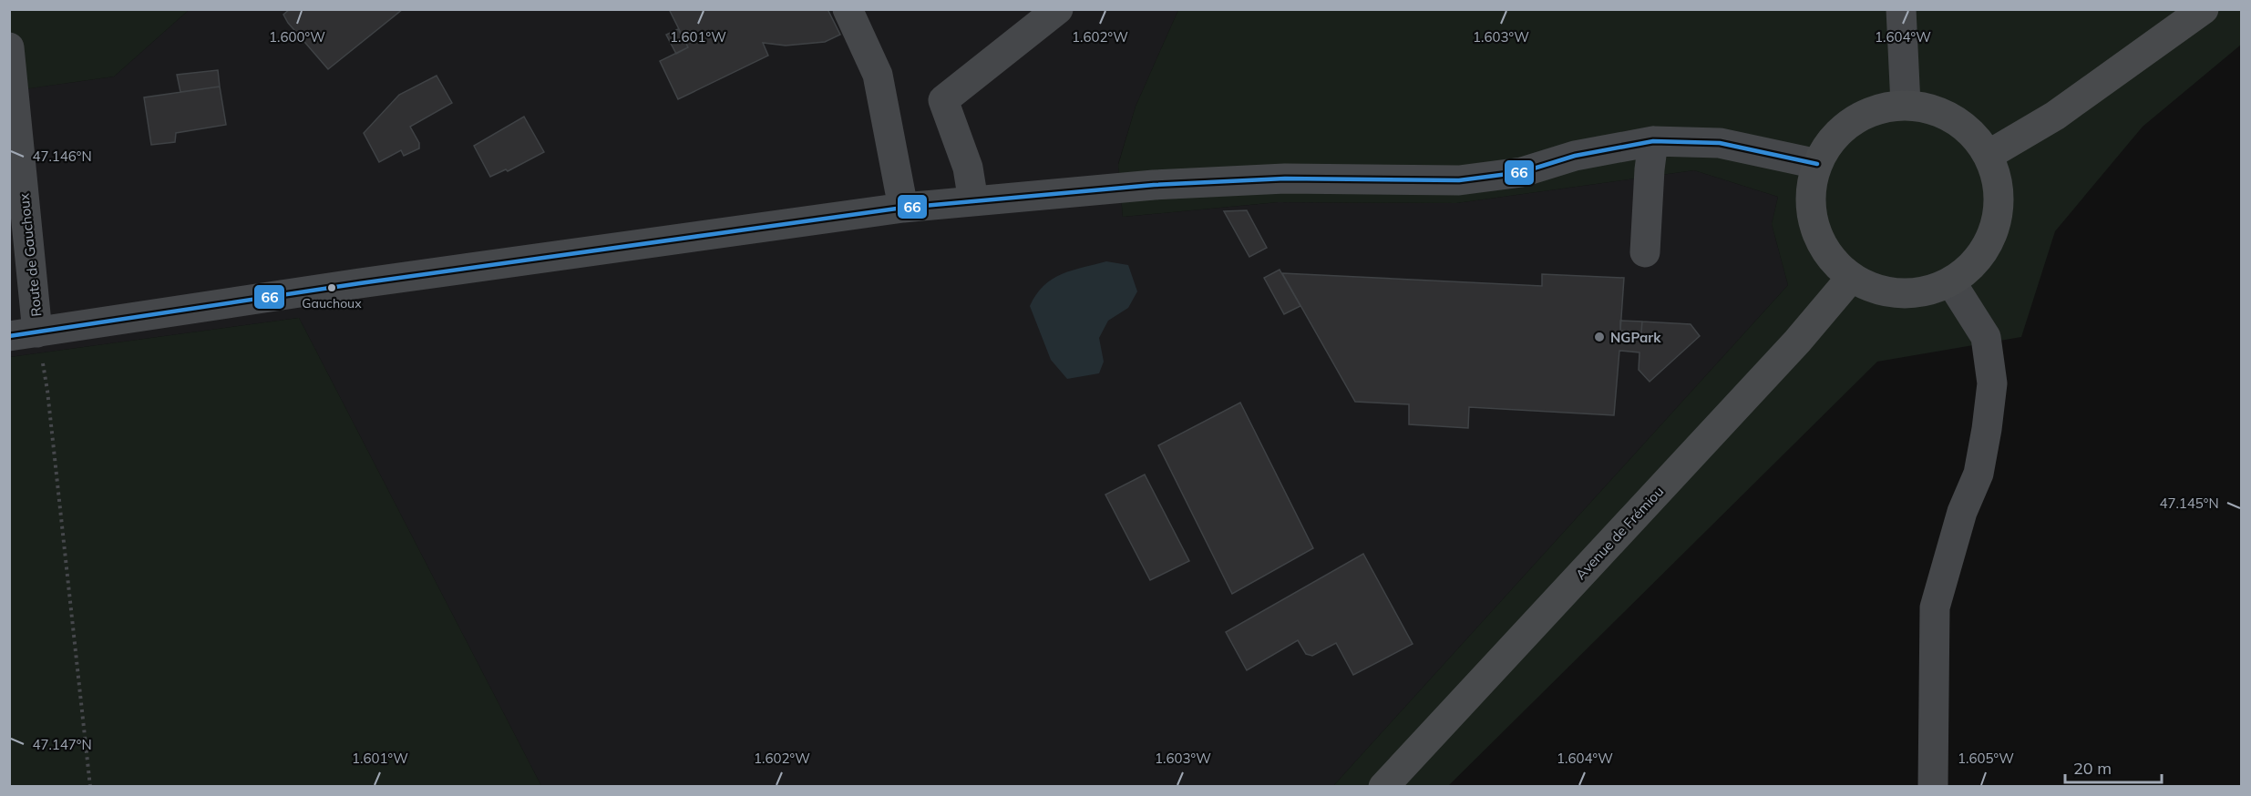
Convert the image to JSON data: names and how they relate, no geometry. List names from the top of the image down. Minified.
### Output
{"streets":{"main road":["Avenue de Frémiou"],"street":["Route de Gauchoux"]},"places":["Gauchoux","NGPark"],"lines":["transit line 66"],"scale_bar":"20 m","coordinates":["1.600°W","1.601°W","1.602°W","1.603°W","1.604°W","47.146°N","47.145°N","47.147°N","1.605°W"]}
